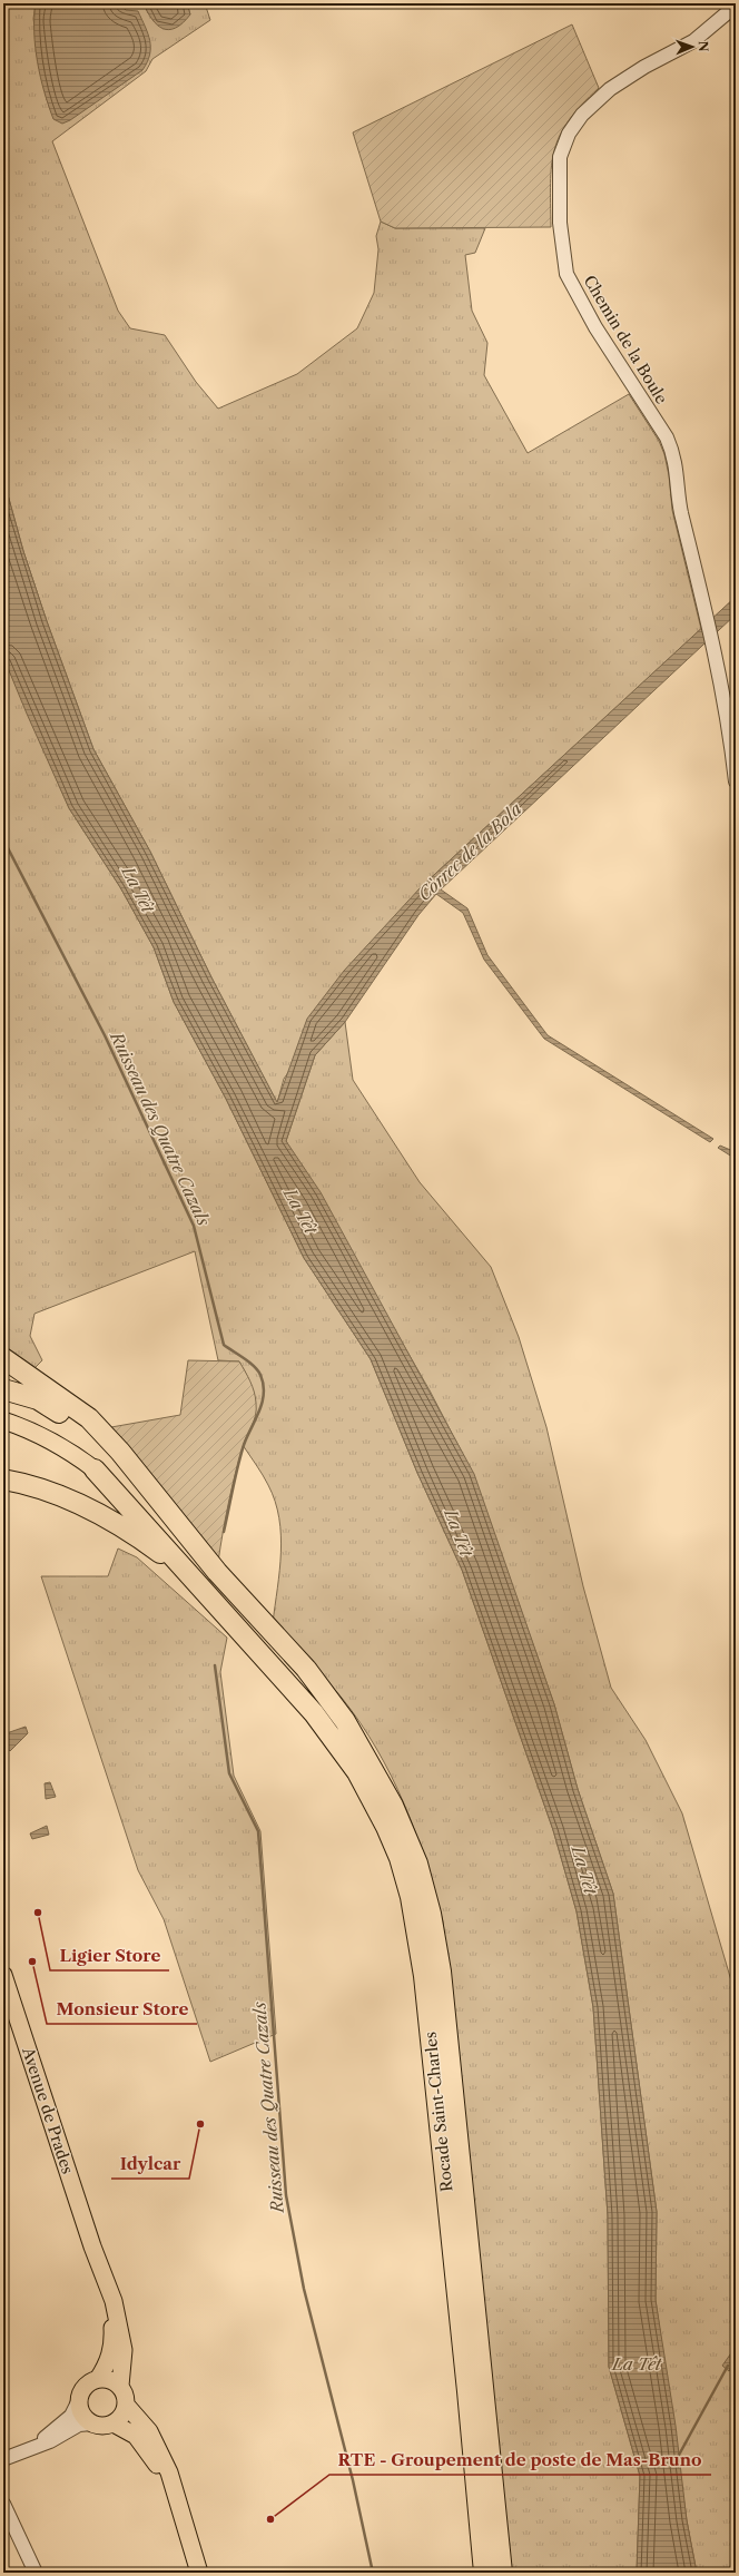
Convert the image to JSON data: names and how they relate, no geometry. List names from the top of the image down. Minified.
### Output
{"streets":{"highway":["Rocade Saint-Charles"],"main road":["Avenue de Prades"],"street":["Chemin de la Boule"]},"water":["Còrrec de la Bola","La Têt","Ruisseau des Quatre Cazals"],"places":["Ligier Store","Monsieur Store","Idylcar","RTE - Groupement de poste de Mas-Bruno"],"north":"right"}
